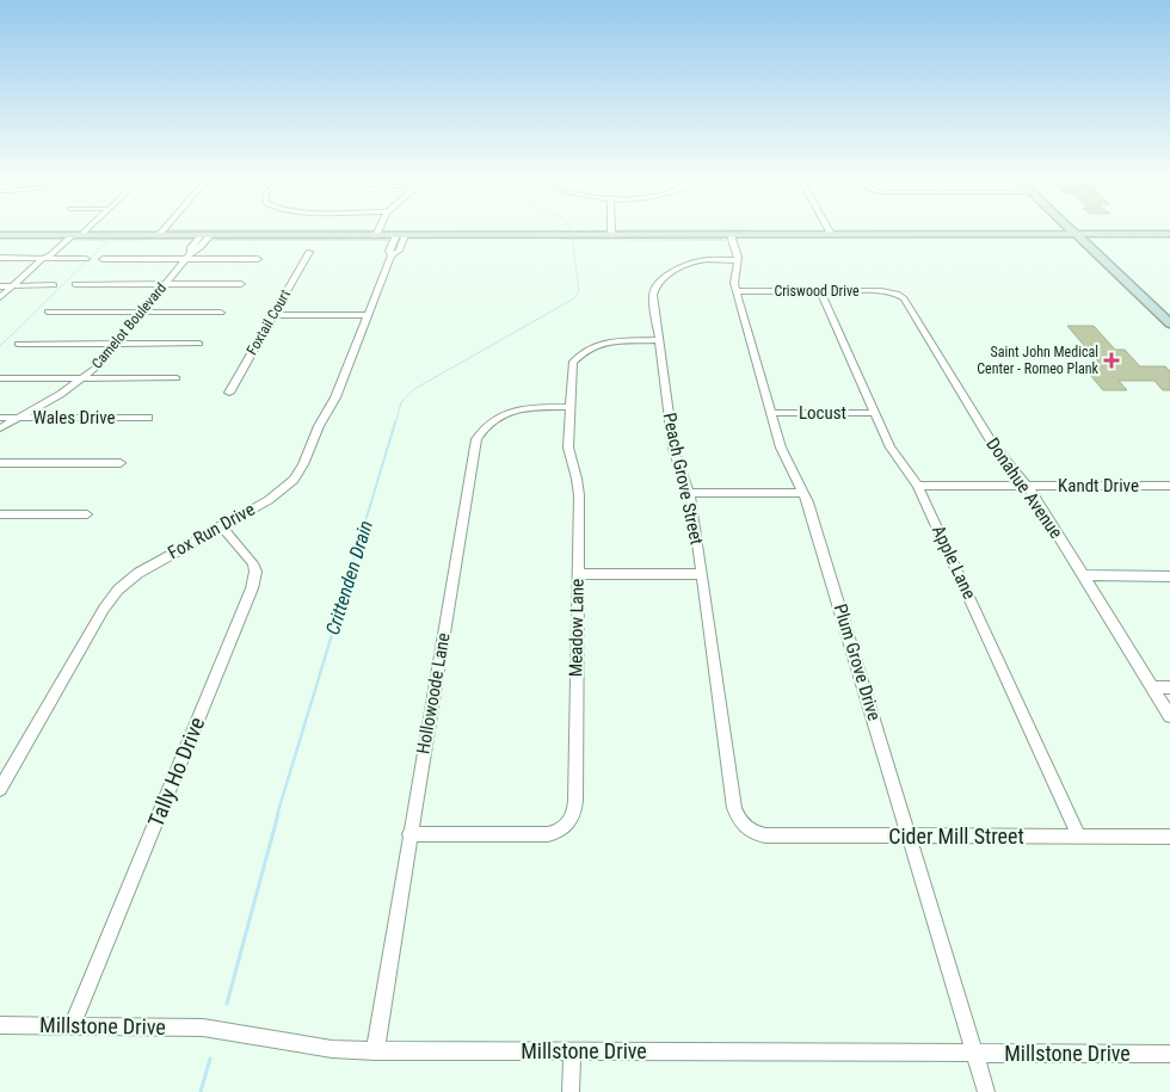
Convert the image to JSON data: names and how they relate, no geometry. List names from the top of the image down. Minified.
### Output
{"streets":{"street":["Criswood Drive","Foxtail Court","Camelot Boulevard","Locust","Wales Drive","Peach Grove Street","Kandt Drive","Donahue Avenue","Fox Run Drive","Apple Lane","Meadow Lane","Plum Grove Drive","Hollowoode Lane","Tally Ho Drive","Cider Mill Street","Millstone Drive"]},"crossings":[["Criswood Drive","Donahue Avenue"],["Criswood Drive","Apple Lane"],["Criswood Drive","Plum Grove Drive"],["Camelot Boulevard","Wales Drive"],["Locust","Apple Lane"],["Locust","Plum Grove Drive"],["Peach Grove Street","Meadow Lane"],["Peach Grove Street","Plum Grove Drive"],["Peach Grove Street","Cider Mill Street"],["Kandt Drive","Donahue Avenue"],["Kandt Drive","Apple Lane"],["Fox Run Drive","Tally Ho Drive"],["Apple Lane","Cider Mill Street"],["Meadow Lane","Hollowoode Lane"],["Plum Grove Drive","Cider Mill Street"],["Plum Grove Drive","Millstone Drive"],["Hollowoode Lane","Millstone Drive"],["Tally Ho Drive","Millstone Drive"]],"water":["Crittenden Drain"],"places":{"health":["Saint John Medical Center - Romeo Plank"]}}
